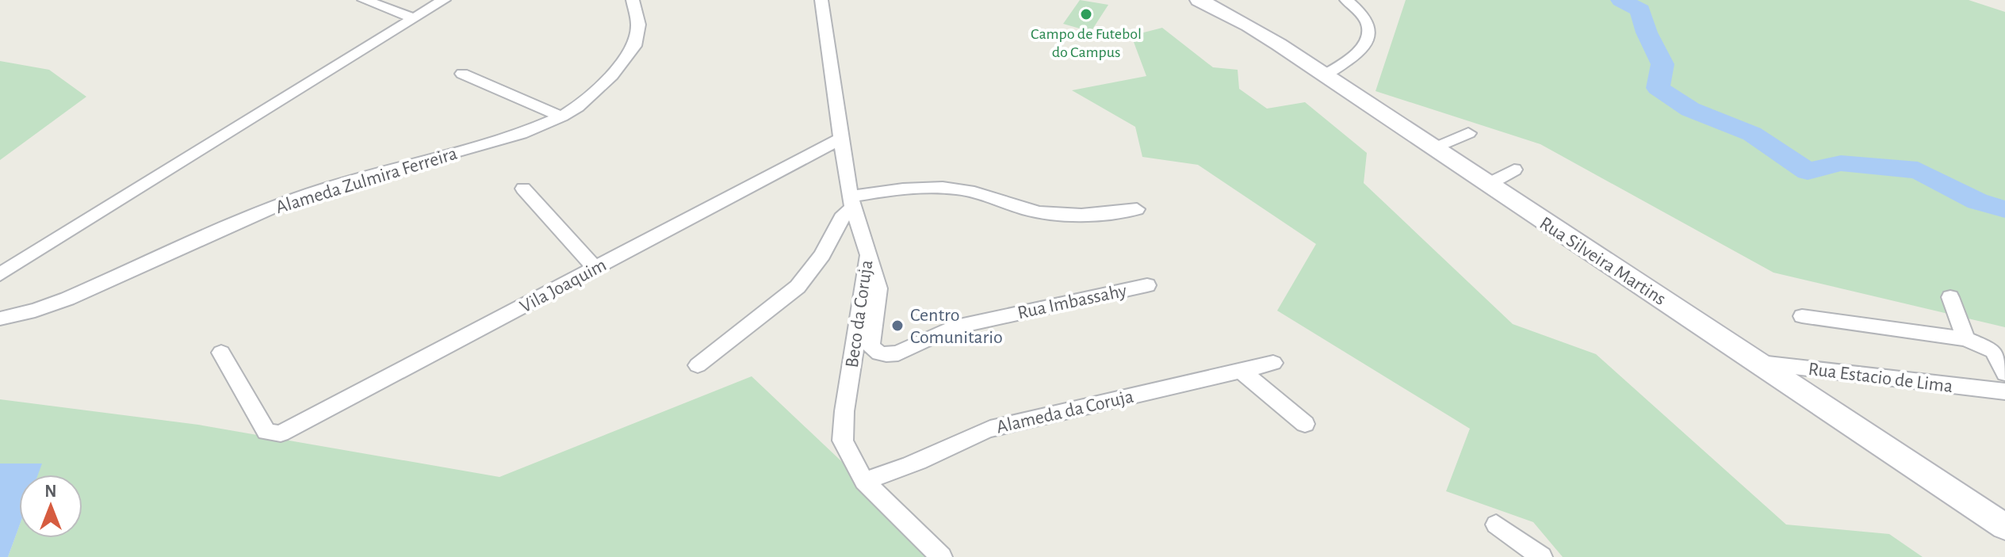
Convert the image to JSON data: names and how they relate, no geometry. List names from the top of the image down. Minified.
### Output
{"streets":{"main road":["Rua Silveira Martins"],"street":["Alameda Zulmira Ferreira","Vila Joaquim","Rua Imbassahy","Beco da Coruja","Rua Estacio de Lima","Alameda da Coruja"]},"crossings":[["Rua Silveira Martins","Rua Estacio de Lima"],["Vila Joaquim","Beco da Coruja"],["Rua Imbassahy","Beco da Coruja"],["Beco da Coruja","Alameda da Coruja"]],"places":["Campo de Futebol do Campus","Centro Comunitario"],"north":"top"}
